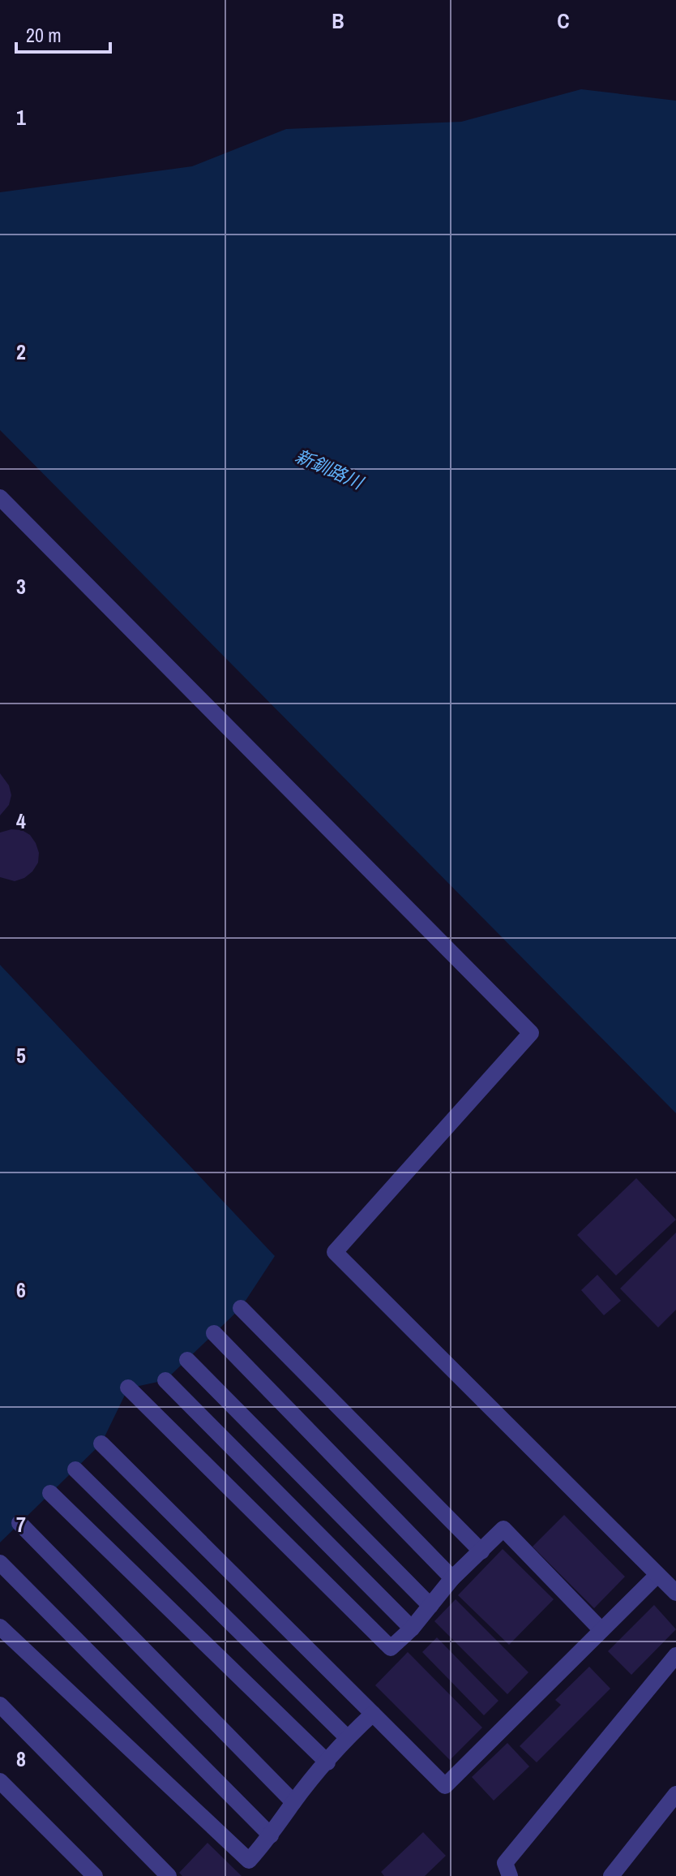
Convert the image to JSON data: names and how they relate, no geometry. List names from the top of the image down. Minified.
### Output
{"water":["新釧路川"],"scale_bar":"20 m","grid":{"columns":["B","C"],"rows":["1","2","3","4","5","6","7","8"]}}
